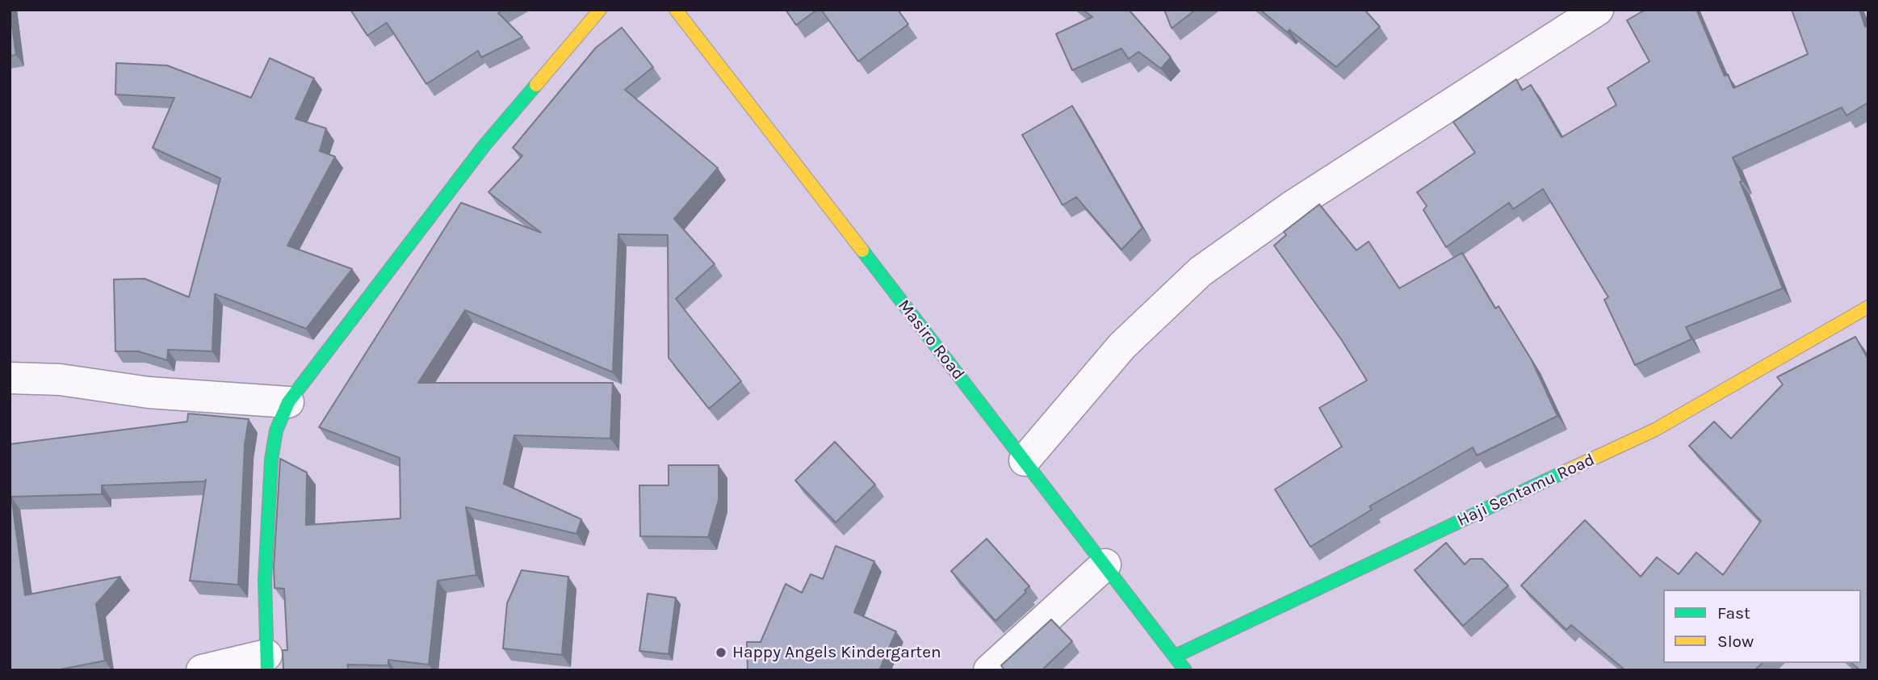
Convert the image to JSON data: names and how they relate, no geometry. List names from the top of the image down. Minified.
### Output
{"streets":{"street":["Masiro Road","Haji Sentamu Road"]},"crossings":[["Masiro Road","Haji Sentamu Road"]],"places":["Happy Angels Kindergarten"],"legend":["Fast","Slow"]}
